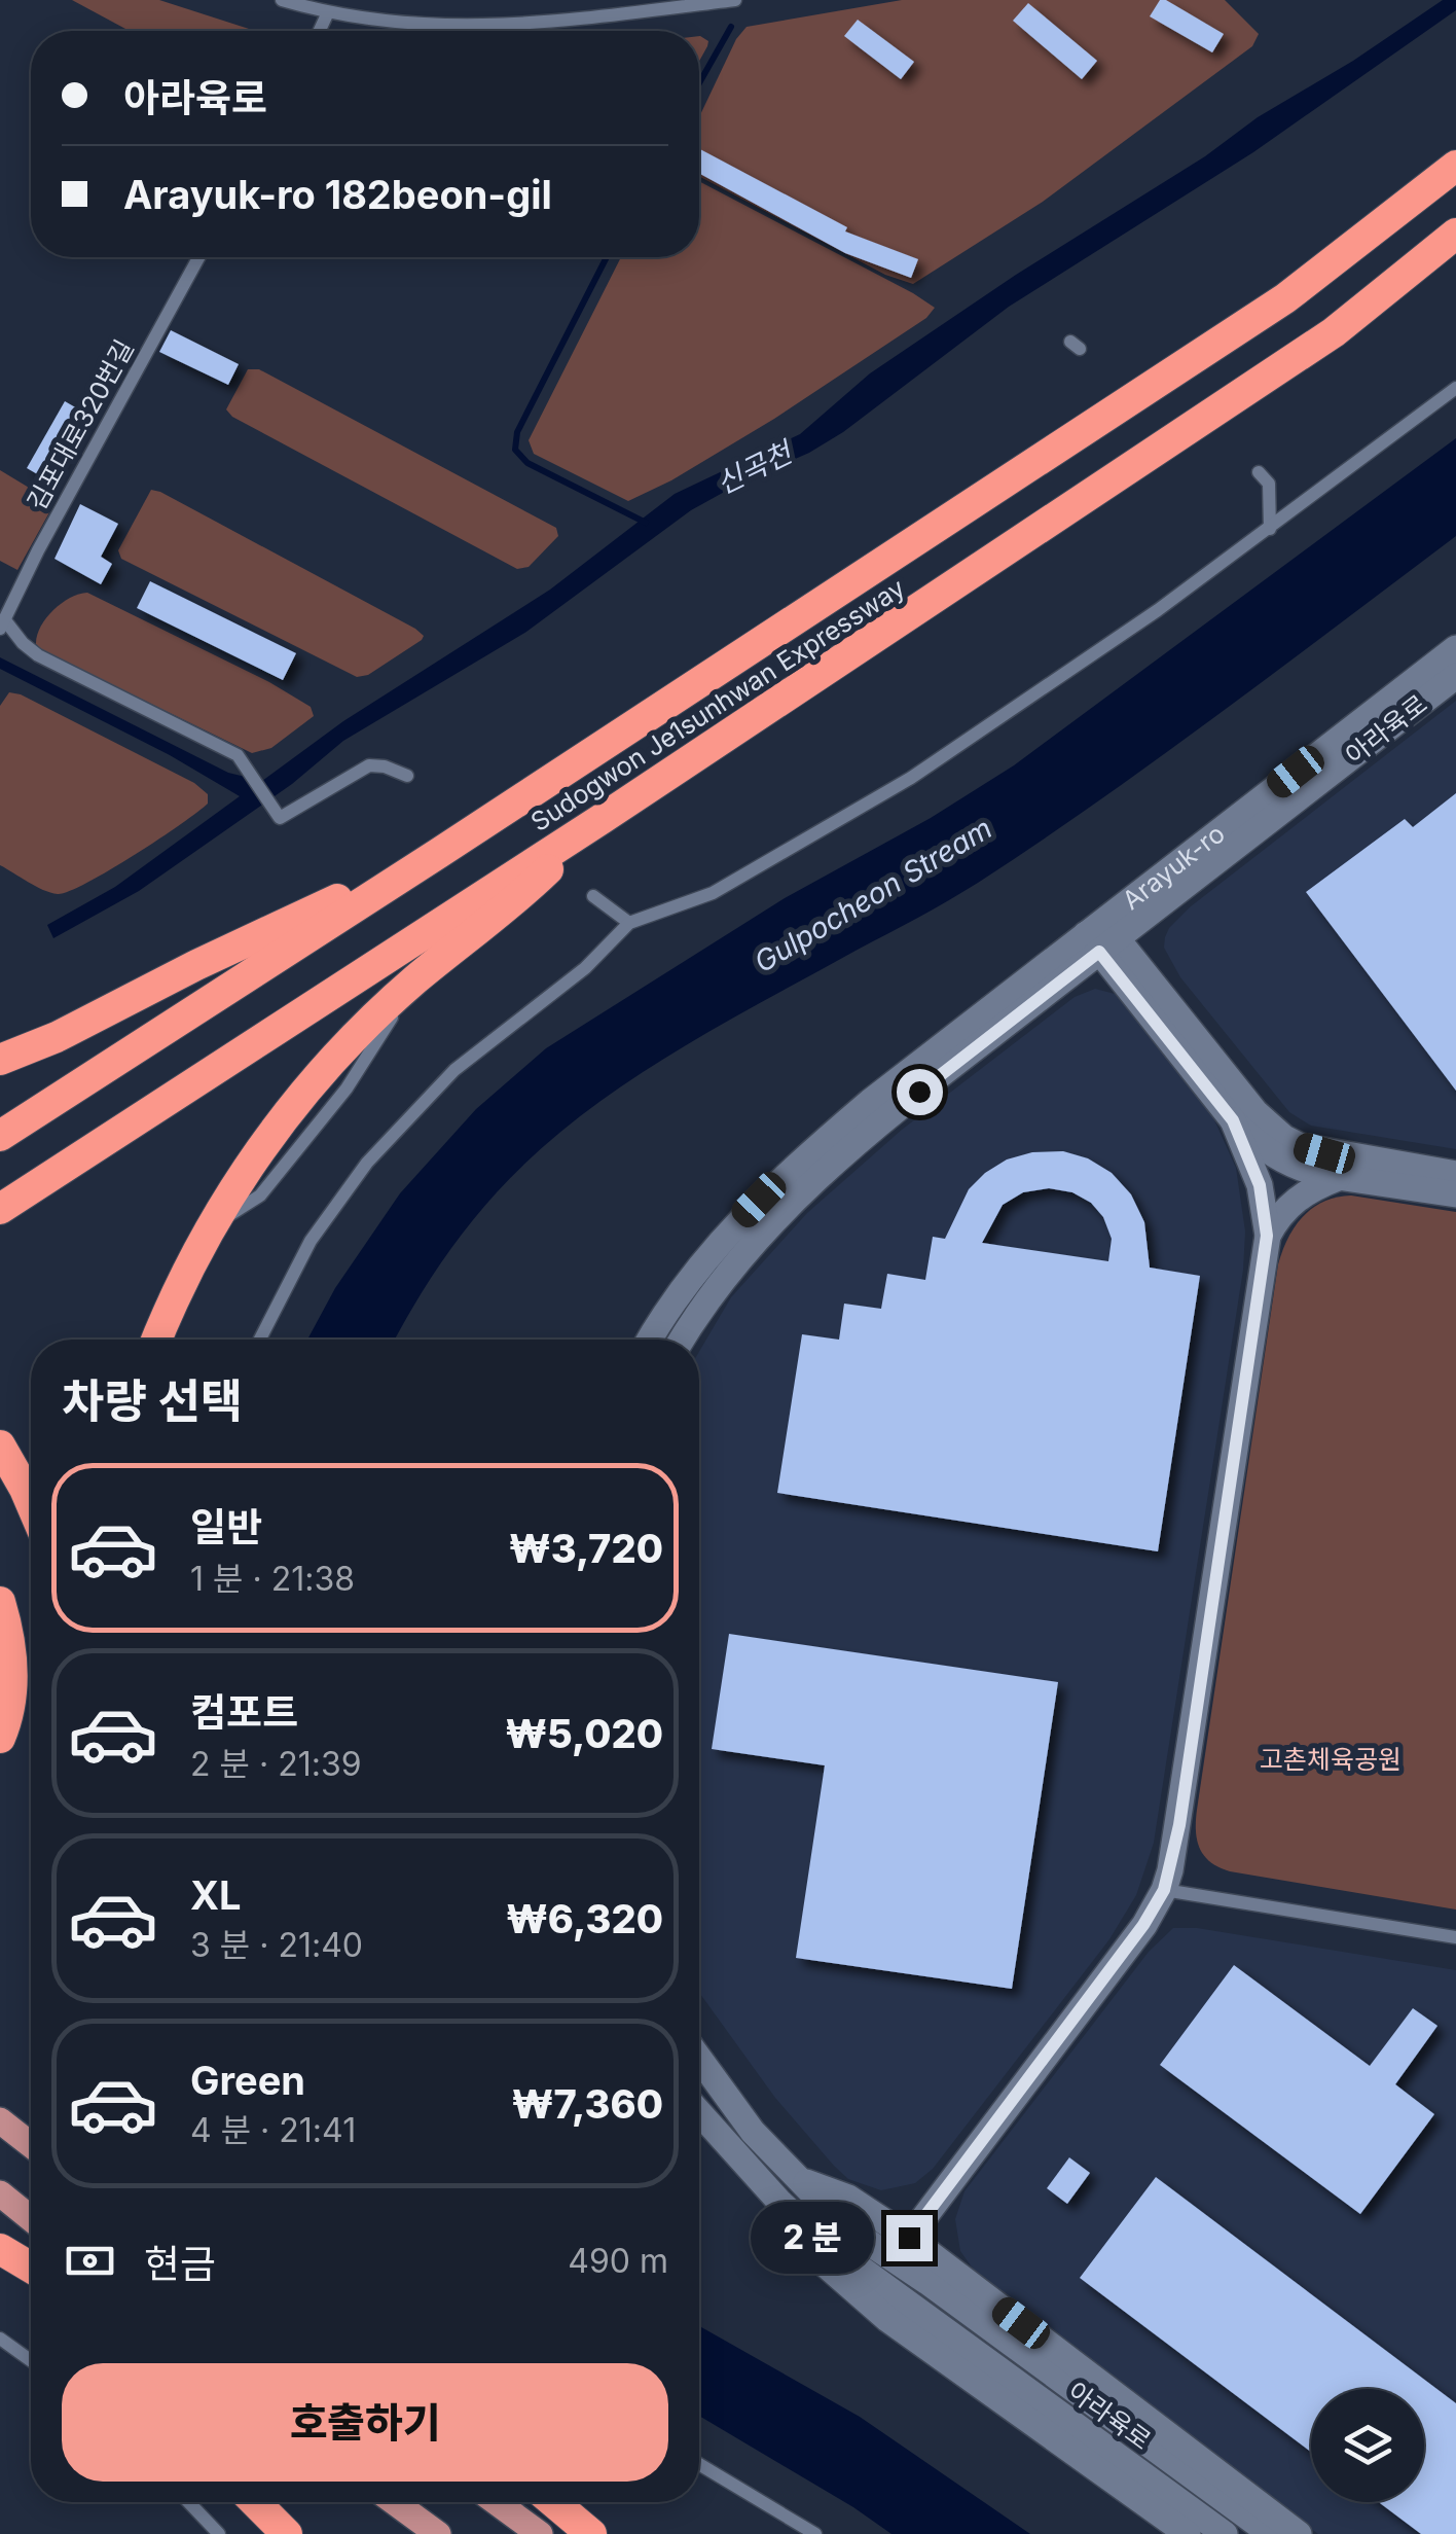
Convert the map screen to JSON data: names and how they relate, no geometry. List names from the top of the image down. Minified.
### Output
{"streets":{"highway":["Sudogwon Je1sunhwan Expressway"],"street":["아라육로","Arayuk-ro"],"lane":["김포대로320번길"]},"crossings":[["아라육로","Arayuk-ro"]],"water":["신곡천","Gulpocheon Stream"],"parks":["고촌체육공원"],"page":{"banner":["아라육로","Arayuk-ro 182beon-gil"],"heading":"차량 선택","list":[{"name":"일반","note":"1 분 · 21:38","value":"₩3,720"},{"name":"컴포트","note":"2 분 · 21:39","value":"₩5,020"},{"name":"XL","note":"3 분 · 21:40","value":"₩6,320"},{"name":"Green","note":"4 분 · 21:41","value":"₩7,360"}],"bubble":"2 분","pay":["현금","490 m"],"buttons":"호출하기"}}
